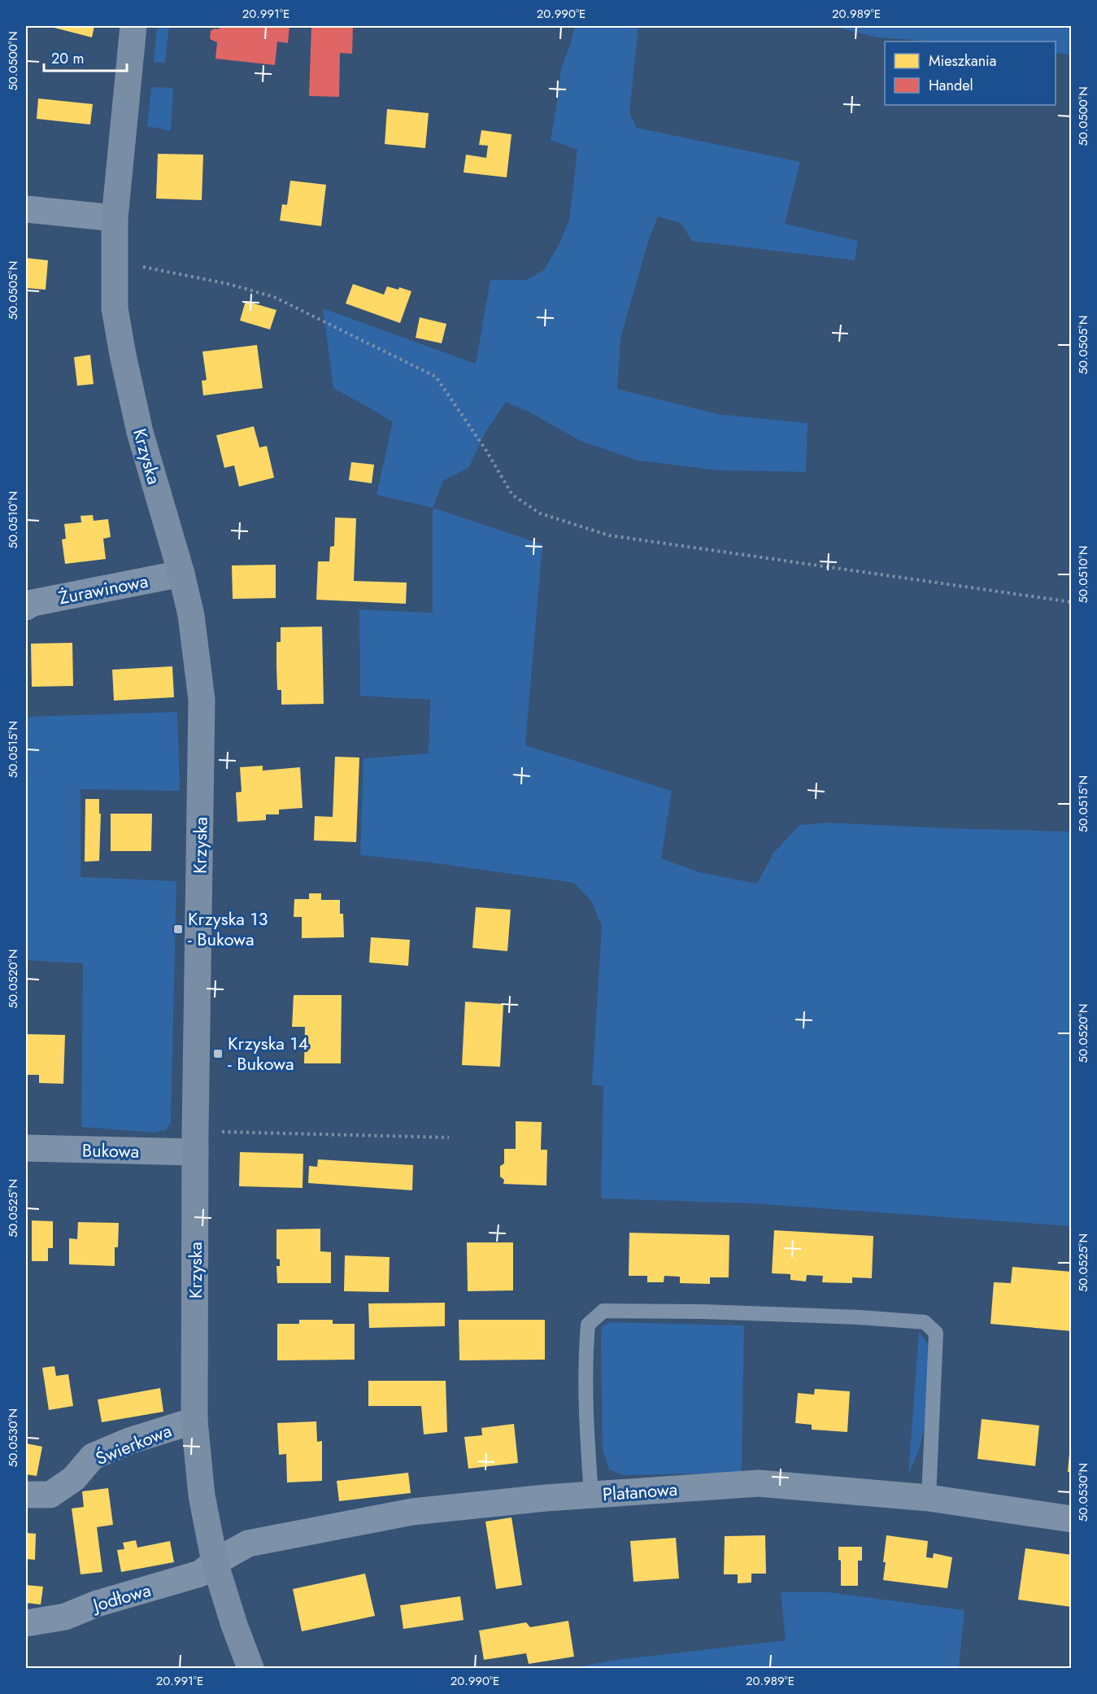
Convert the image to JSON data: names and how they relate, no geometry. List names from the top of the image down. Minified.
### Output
{"streets":{"street":["Krzyska","Żurawinowa","Bukowa","Świerkowa","Platanowa","Jodłowa"]},"crossings":[["Krzyska","Żurawinowa"],["Krzyska","Bukowa"],["Krzyska","Świerkowa"],["Krzyska","Platanowa"],["Krzyska","Jodłowa"],["Platanowa","Jodłowa"]],"places":{"transit":["Krzyska 13 - Bukowa","Krzyska 14 - Bukowa"]},"legend":["Mieszkania","Handel"],"scale_bar":"20 m","coordinates":["20.991°E","20.990°E","20.989°E","50.0500°N","50.0505°N","50.0510°N","50.0515°N","50.0520°N","50.0525°N","50.0530°N"]}
